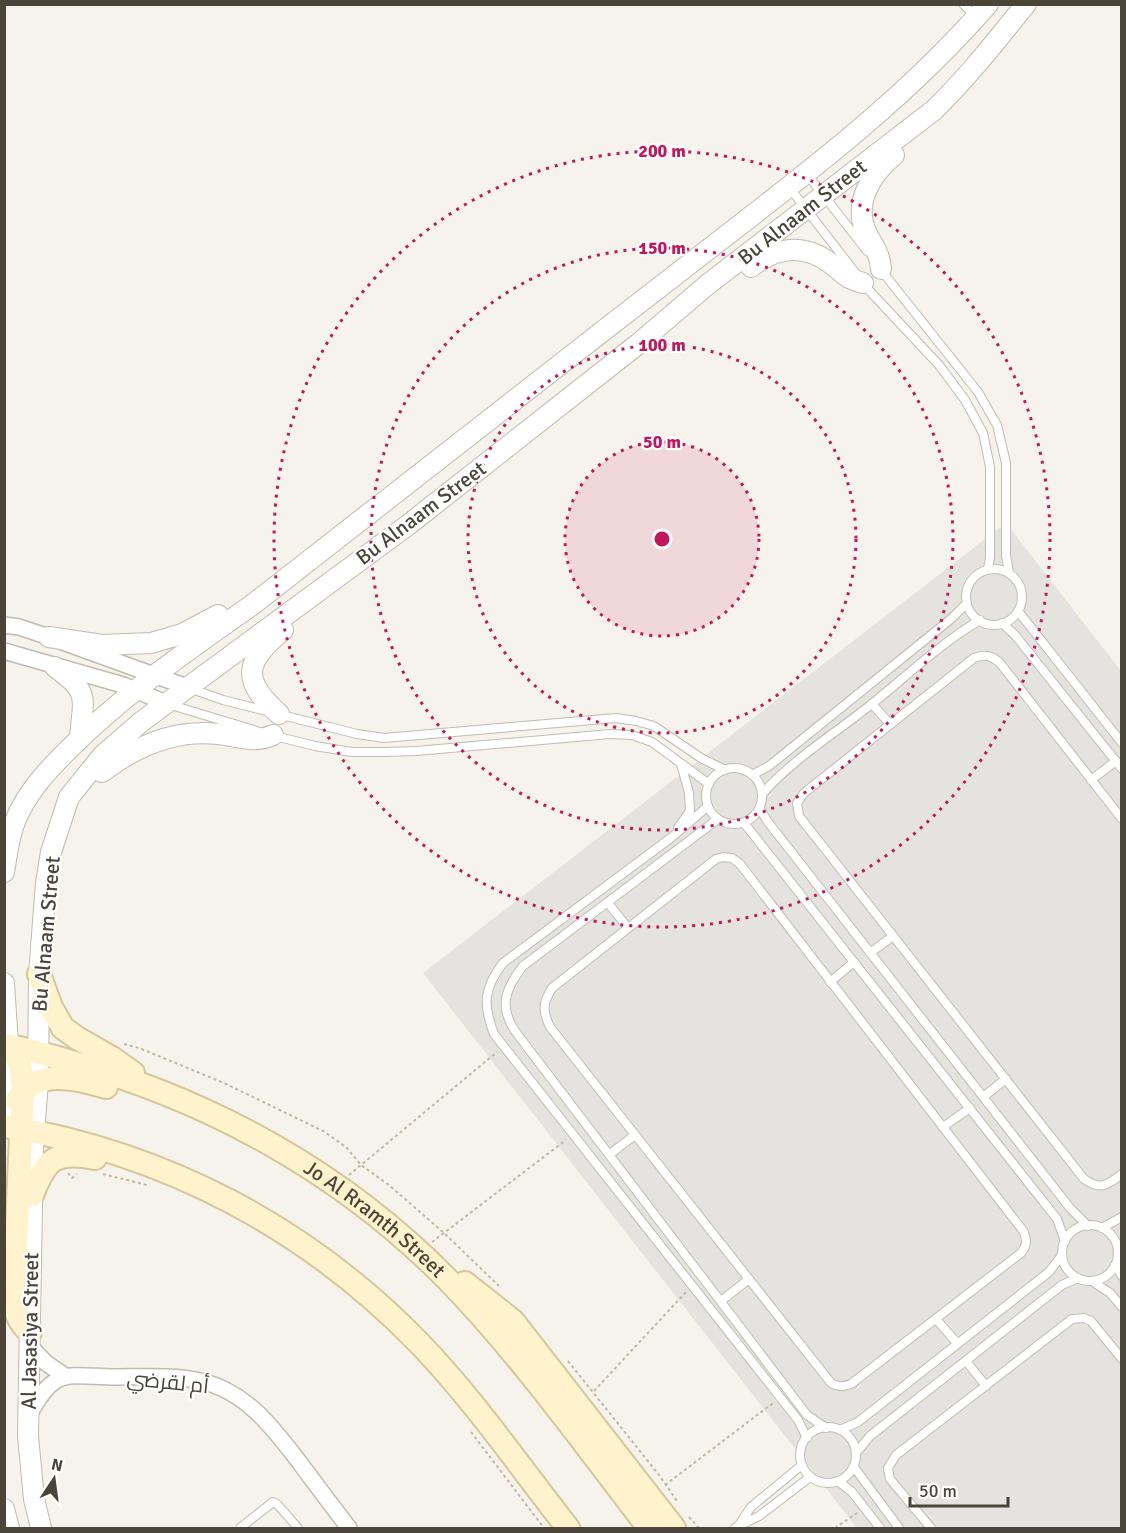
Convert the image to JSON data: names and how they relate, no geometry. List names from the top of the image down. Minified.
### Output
{"streets":{"main road":["Jo Al Rramth Street"],"street":["Bu Alnaam Street","Al Jasasiya Street","أم لقرضي"]},"crossings":[["Bu Alnaam Street","Jo Al Rramth Street"]],"scale_bar":"50 m","north":"top","rings":["200 m","150 m","100 m","50 m"]}
